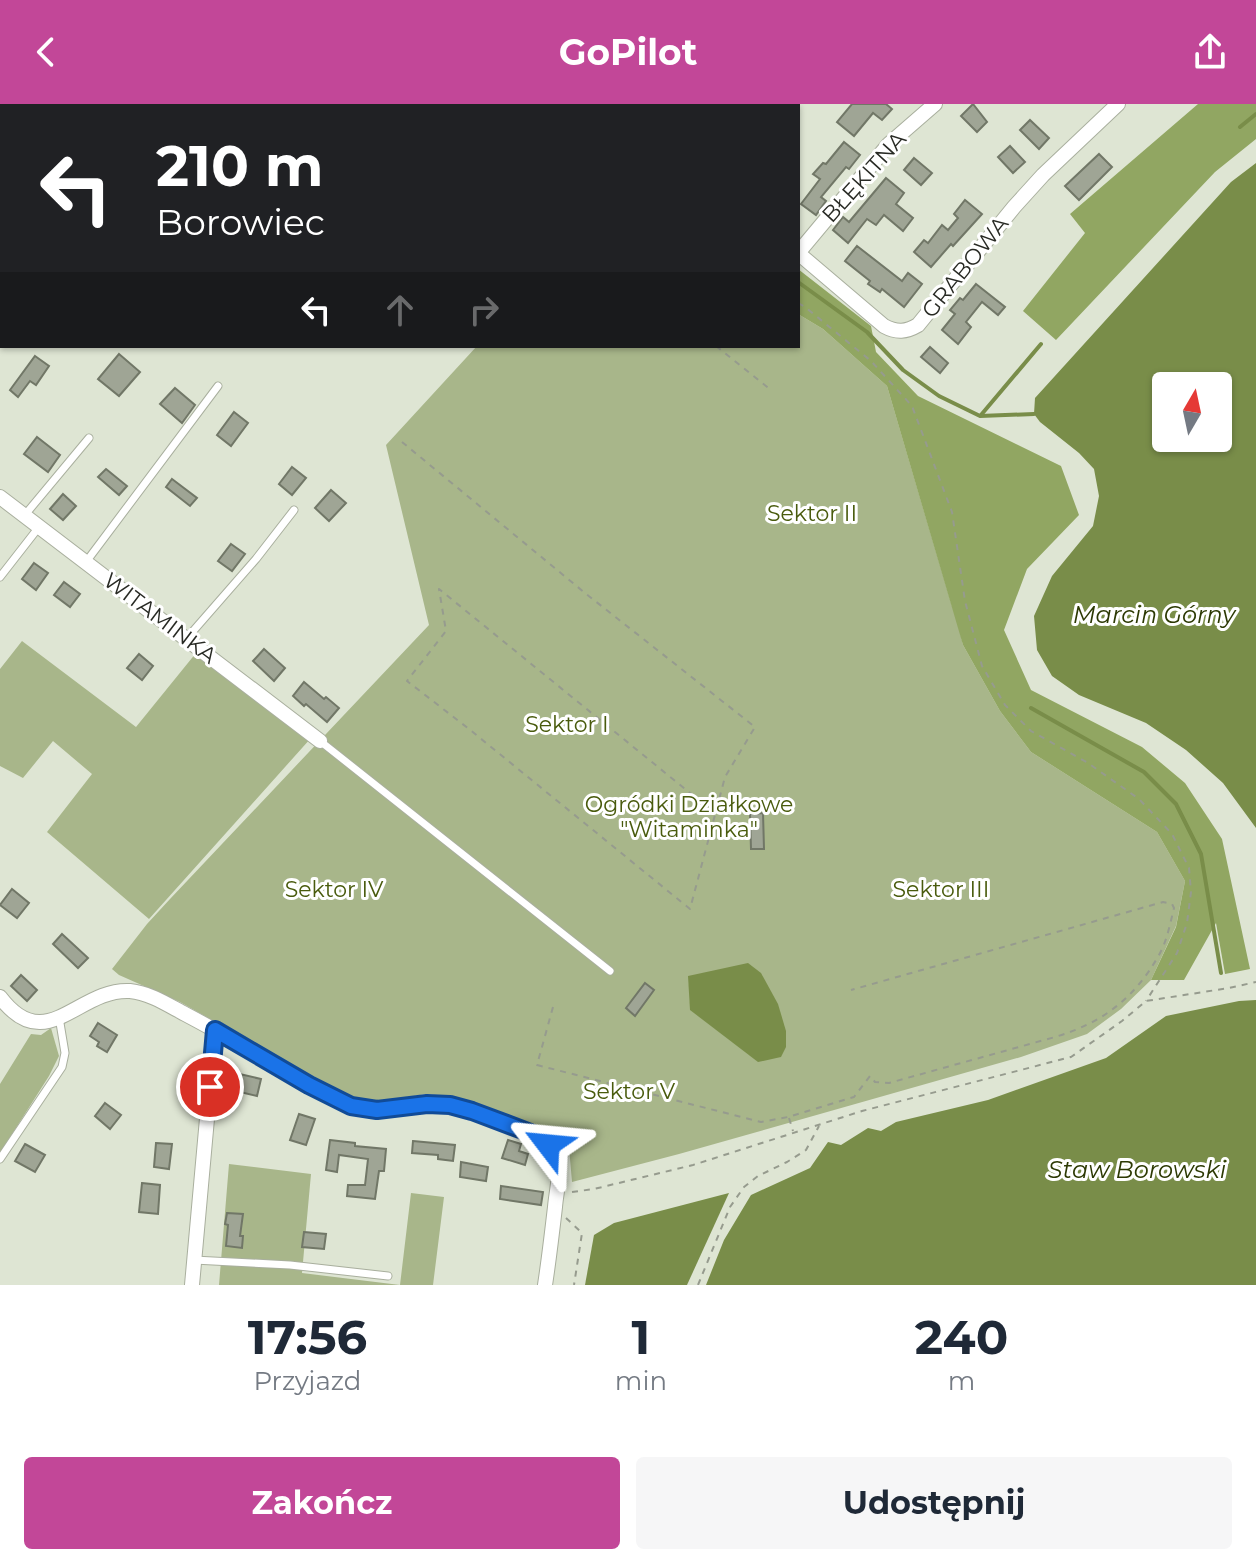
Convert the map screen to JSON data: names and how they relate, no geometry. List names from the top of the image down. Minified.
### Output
{"streets":{"street":["BŁĘKITNA","GRABOWA","WITAMINKA"]},"water":["Marcin Górny","Staw Borowski"],"parks":["Sektor II","Sektor I","Ogródki Działkowe \"Witaminka\"","Sektor IV","Sektor III","Sektor V"],"north":"top","page":{"header":"GoPilot","turn":["210 m","Borowiec"],"eta":["17:56","Przyjazd","1","min","240","m"],"buttons":["Zakończ","Udostępnij"]}}
